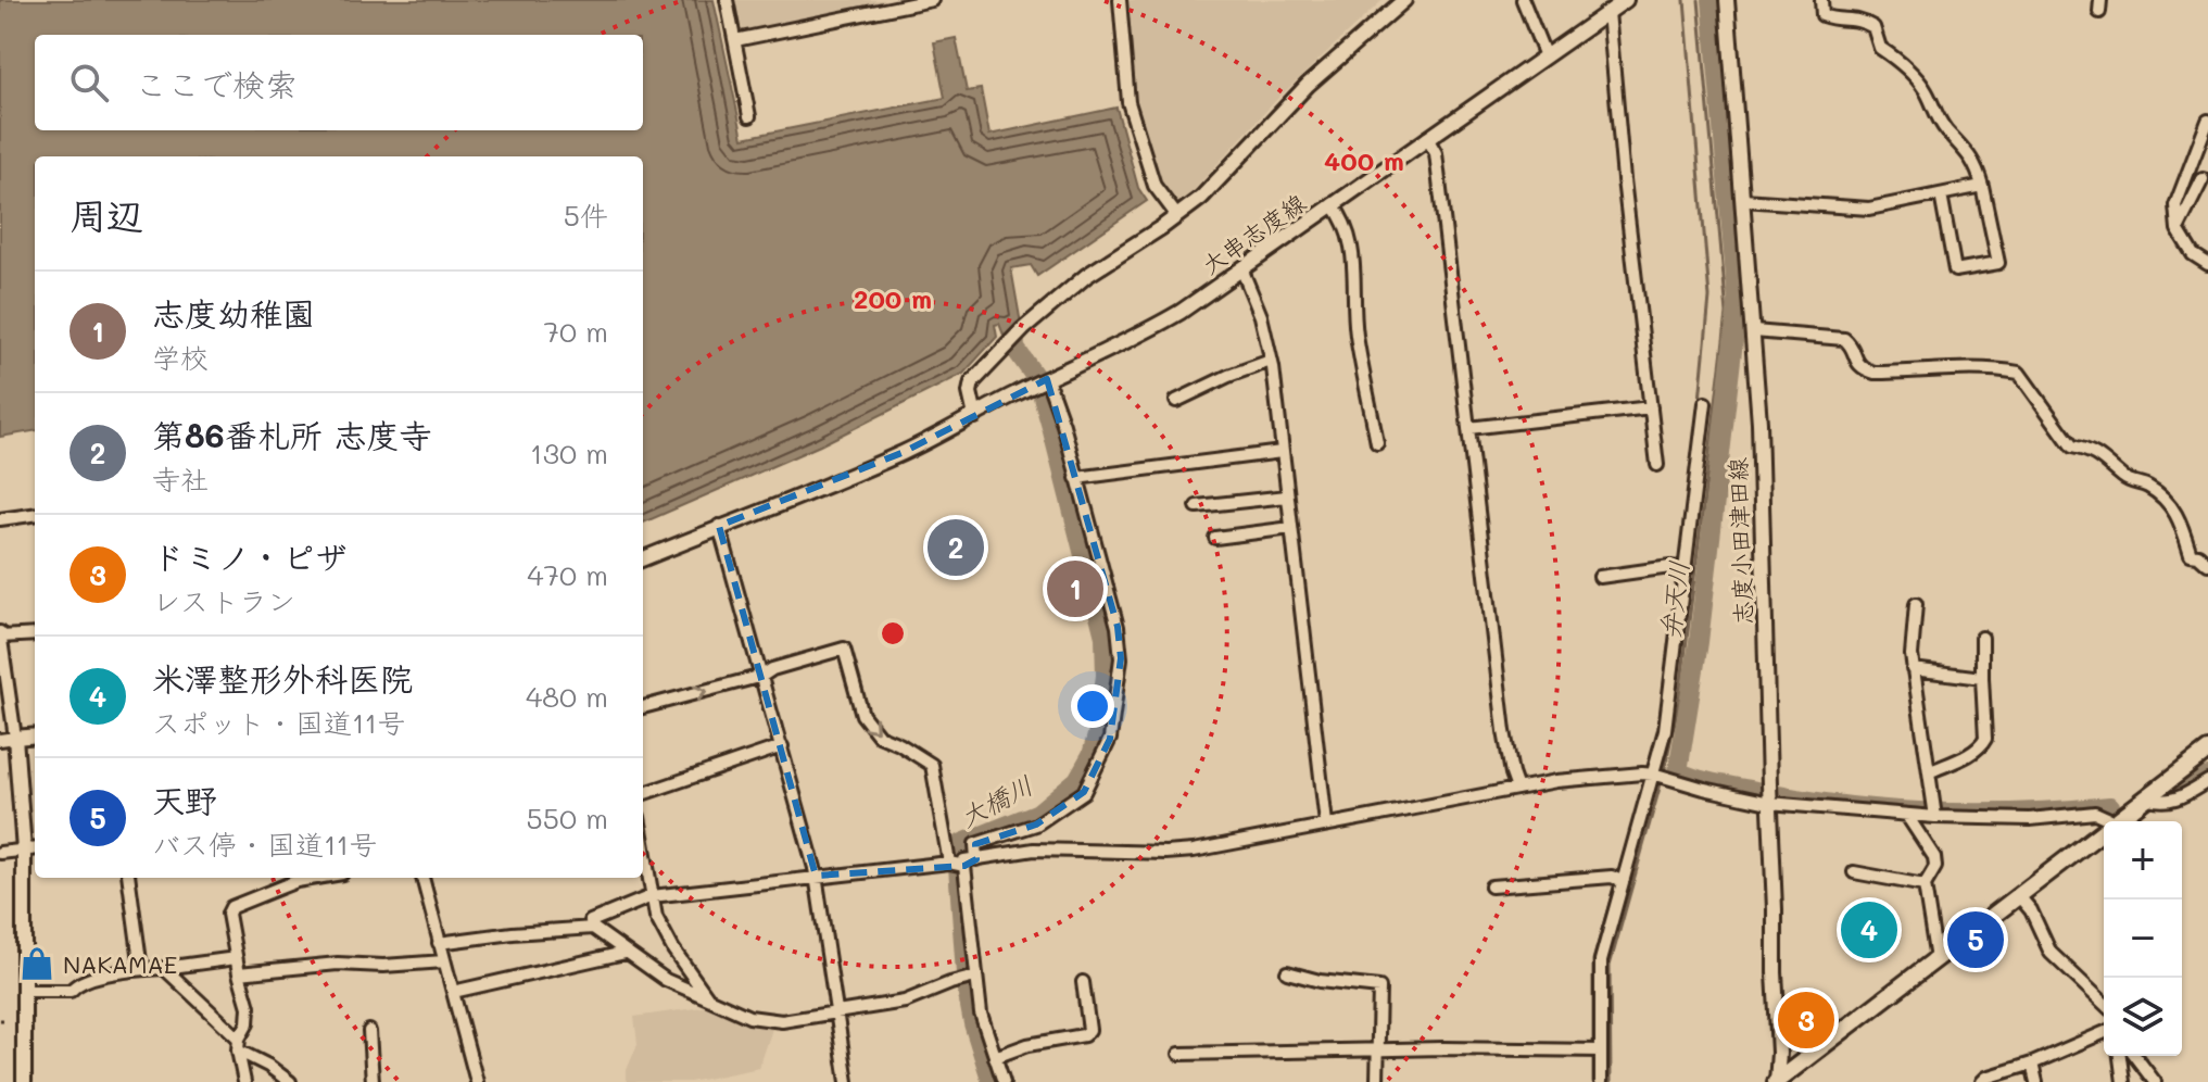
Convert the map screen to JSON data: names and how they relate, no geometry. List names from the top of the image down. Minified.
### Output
{"streets":{"main road":["大串志度線","志度小田津田線"]},"water":["弁天川","大橋川"],"places":{"shop":["NAKAMAE"]},"page":{"search":"ここで検索","heading":["周辺","5件"],"list":[{"mark":"1","name":"志度幼稚園","note":"学校","value":"70 m"},{"mark":"2","name":"第86番札所 志度寺","note":"寺社","value":"130 m"},{"mark":"3","name":"ドミノ・ピザ","note":"レストラン","value":"470 m"},{"mark":"4","name":"米澤整形外科医院","note":"スポット · 国道11号","value":"480 m"},{"mark":"5","name":"天野","note":"バス停 · 国道11号","value":"550 m"}],"pins":["2","1","4","5","3"],"map_buttons":["+","−"]},"rings":["400 m","200 m"]}
